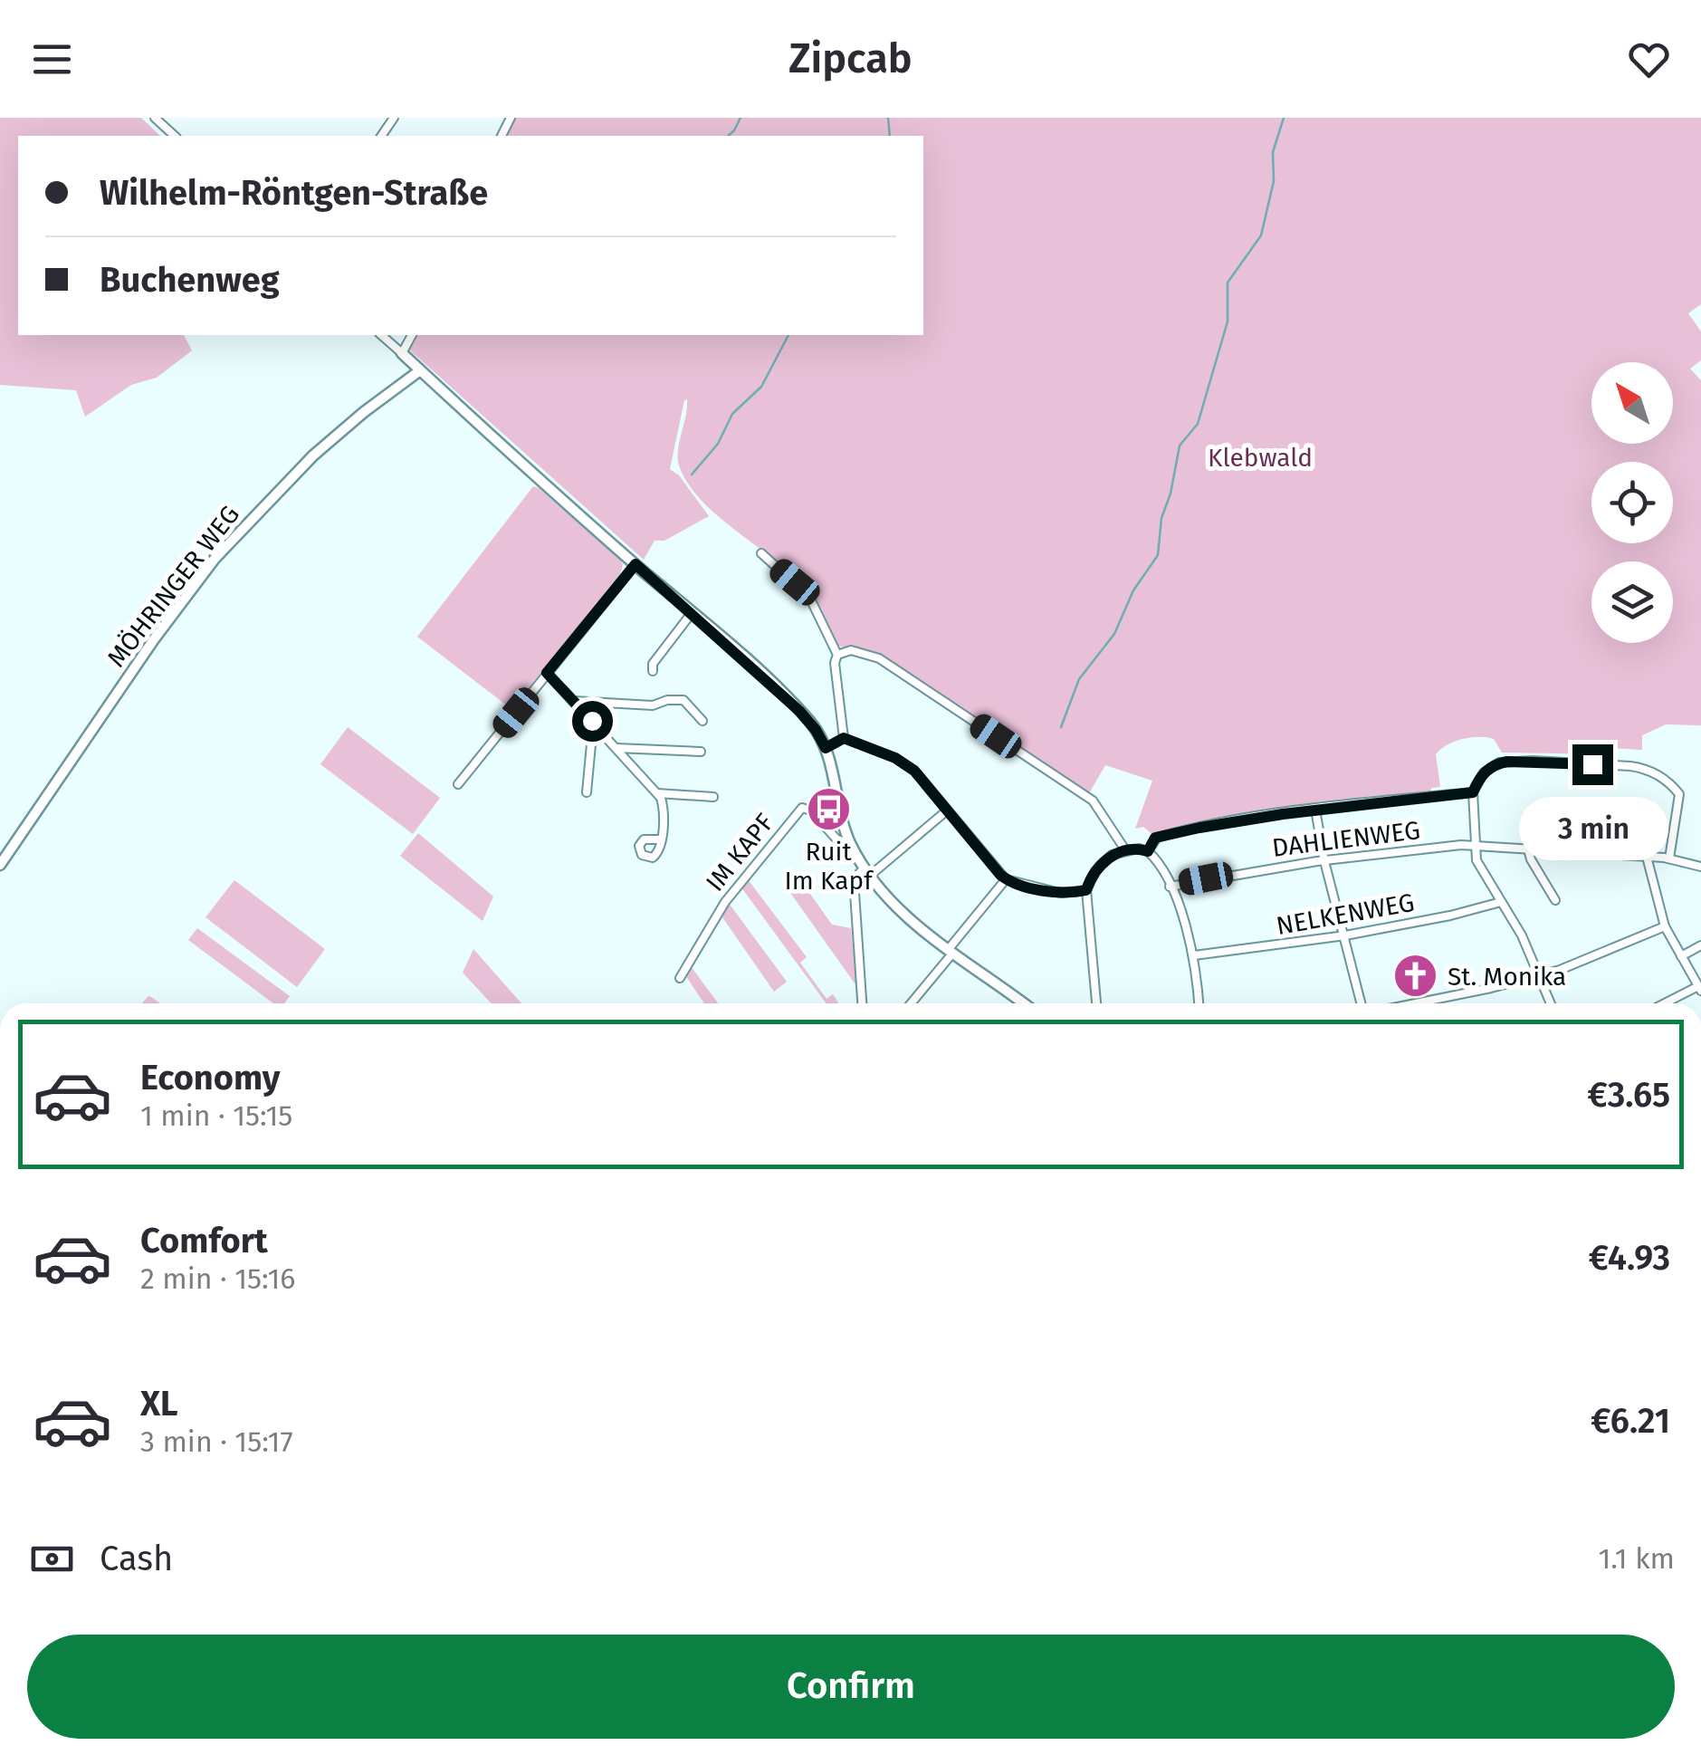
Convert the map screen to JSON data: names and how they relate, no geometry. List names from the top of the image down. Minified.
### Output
{"streets":{"street":["MÖHRINGER WEG","DAHLIENWEG","IM KAPF","NELKENWEG"]},"parks":["Klebwald"],"places":{"bus stop":["Ruit Im Kapf"],"church":["St. Monika"]},"north":"top left","page":{"header":"Zipcab","banner":["Wilhelm-Röntgen-Straße","Buchenweg"],"bubble":"3 min","list":[{"name":"Economy","note":"1 min · 15:15","value":"€3.65"},{"name":"Comfort","note":"2 min · 15:16","value":"€4.93"},{"name":"XL","note":"3 min · 15:17","value":"€6.21"}],"pay":["Cash","1.1 km"],"buttons":"Confirm"}}
